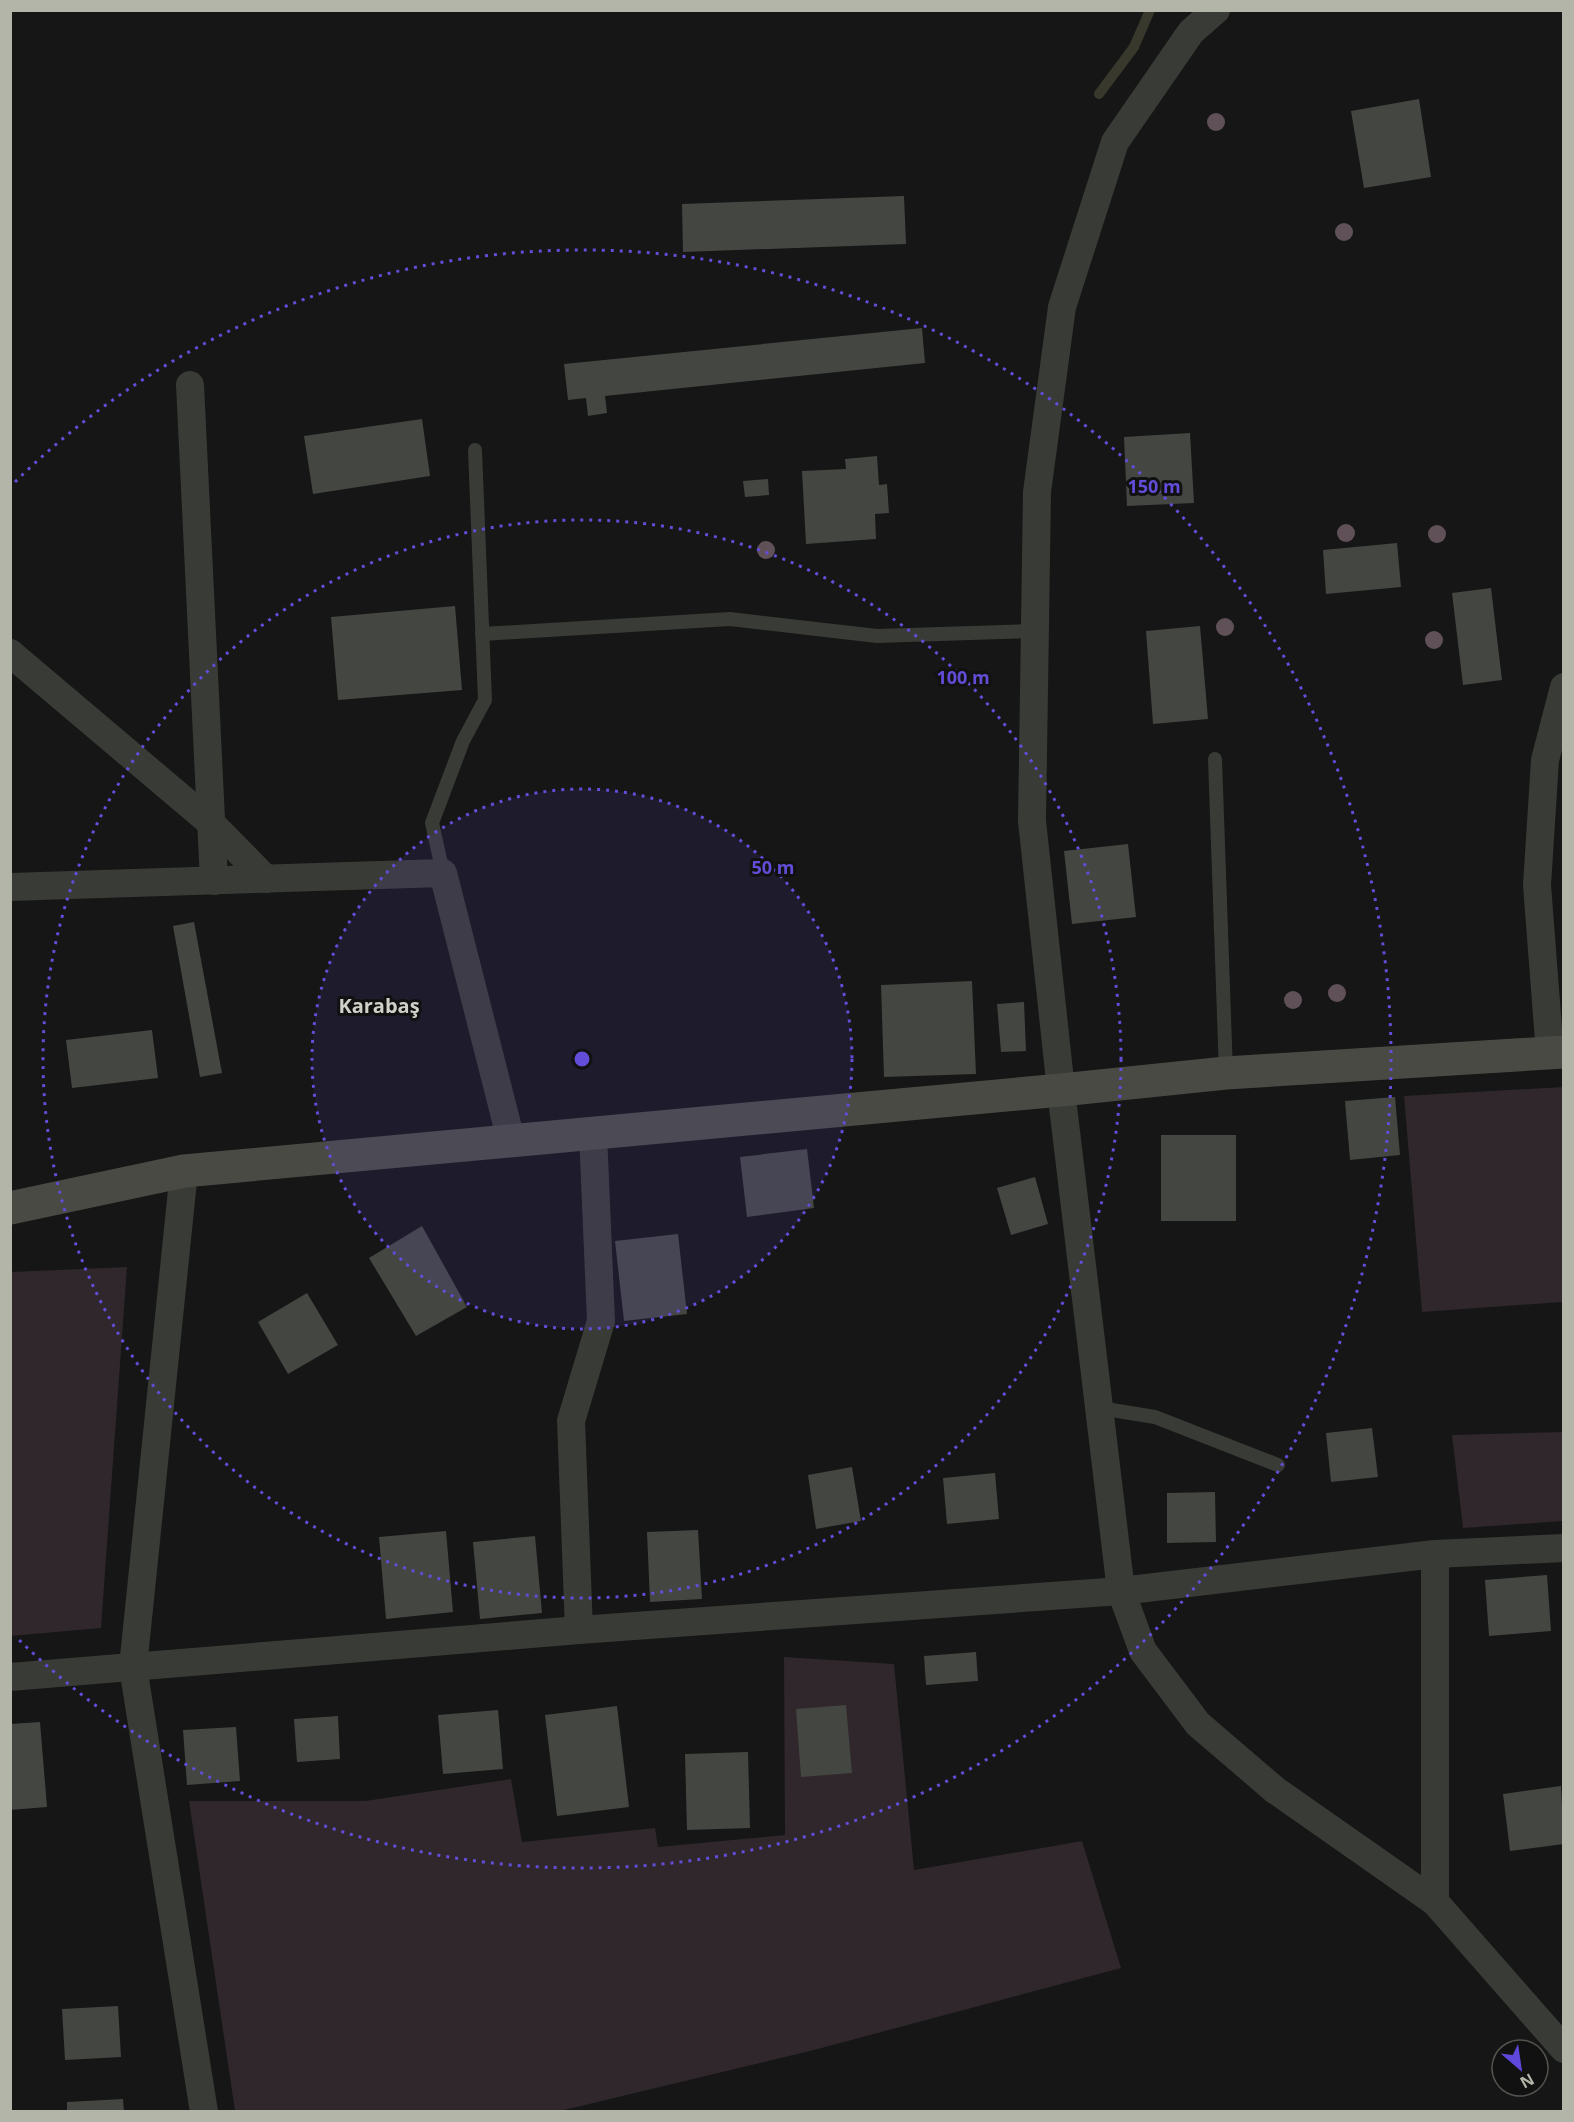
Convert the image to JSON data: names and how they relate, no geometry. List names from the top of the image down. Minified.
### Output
{"districts":["Karabaş"],"north":"bottom right","rings":["150 m","100 m","50 m"]}
